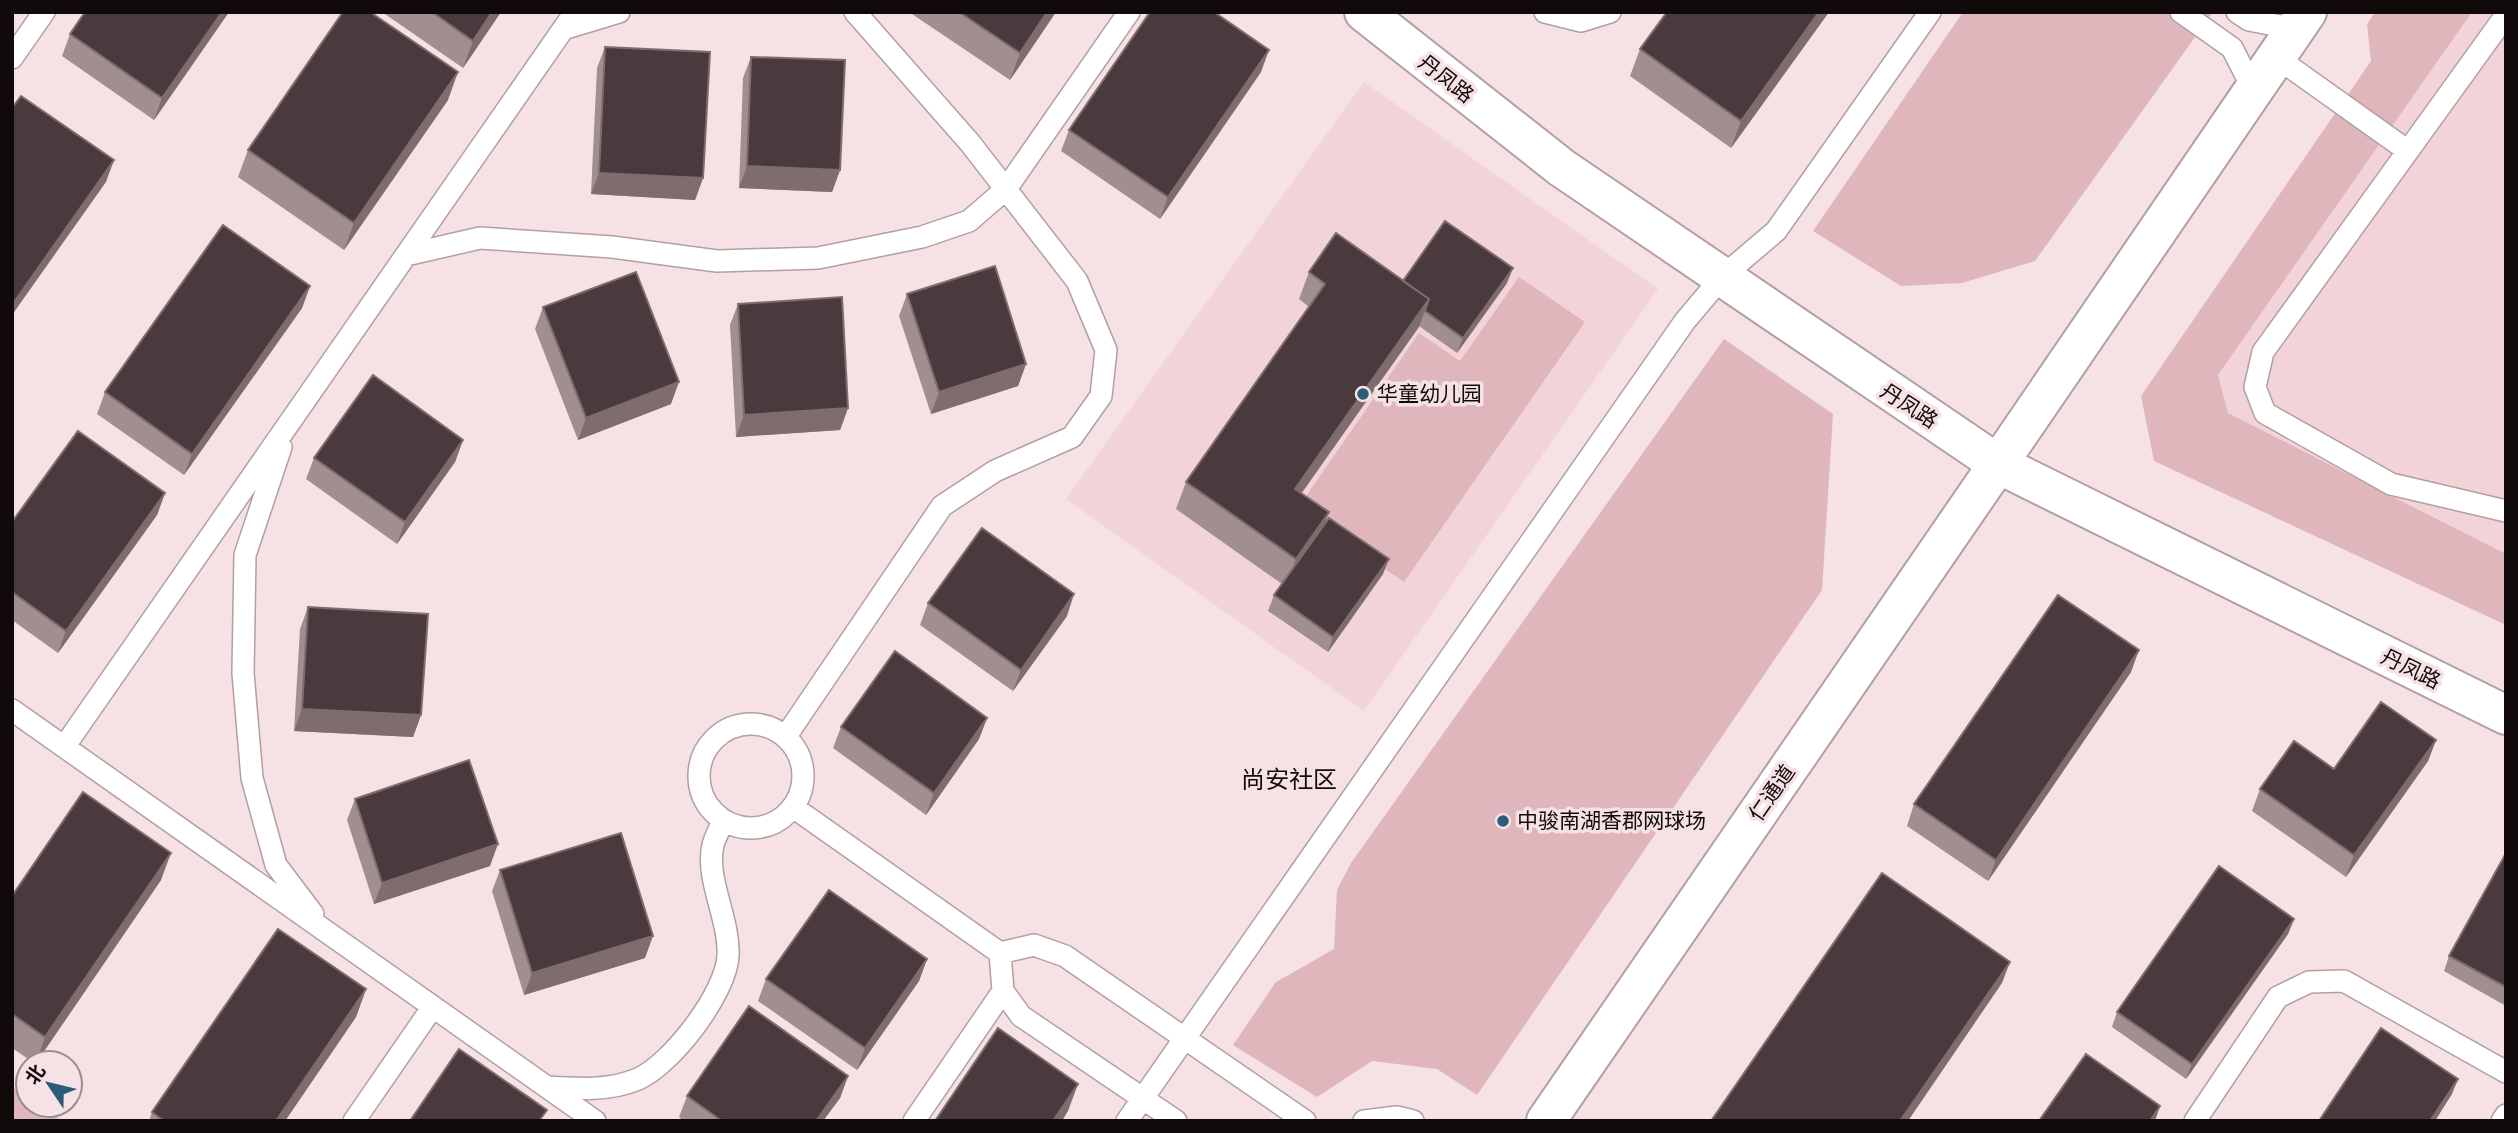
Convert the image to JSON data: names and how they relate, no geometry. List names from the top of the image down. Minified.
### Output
{"streets":{"main road":["丹凤路","仁通道"]},"crossings":[["丹凤路","仁通道"]],"districts":["尚安社区"],"places":["华童幼儿园","中骏南湖香郡网球场"],"north":"top left"}
